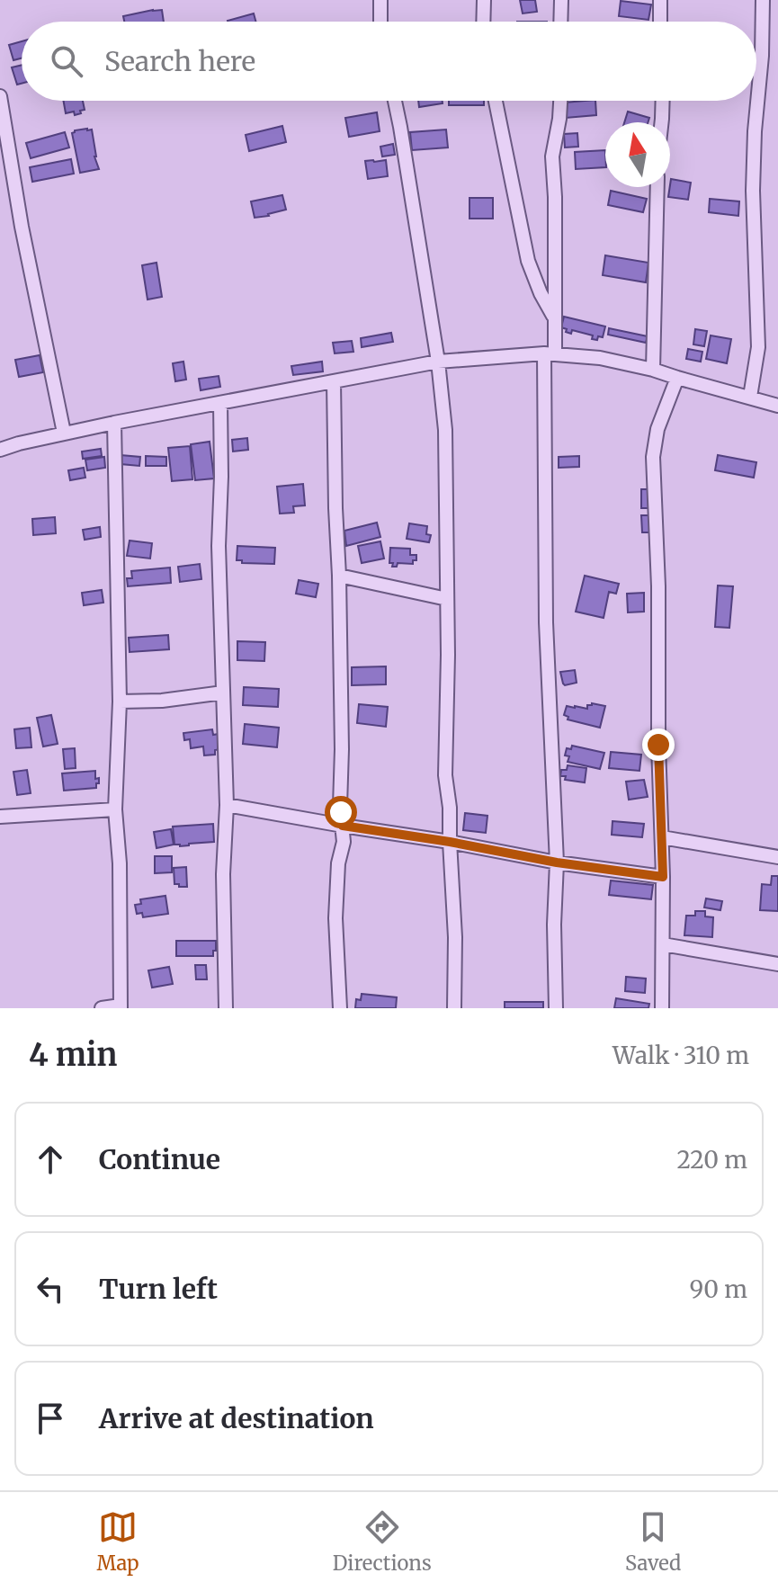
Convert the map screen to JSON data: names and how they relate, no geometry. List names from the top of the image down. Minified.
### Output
{"north":"top","page":{"search":"Search here","heading":["4 min","Walk · 310 m"],"list":[["Continue","220 m"],["Turn left","90 m"],"Arrive at destination"],"nav":["Map","Directions","Saved"]}}
